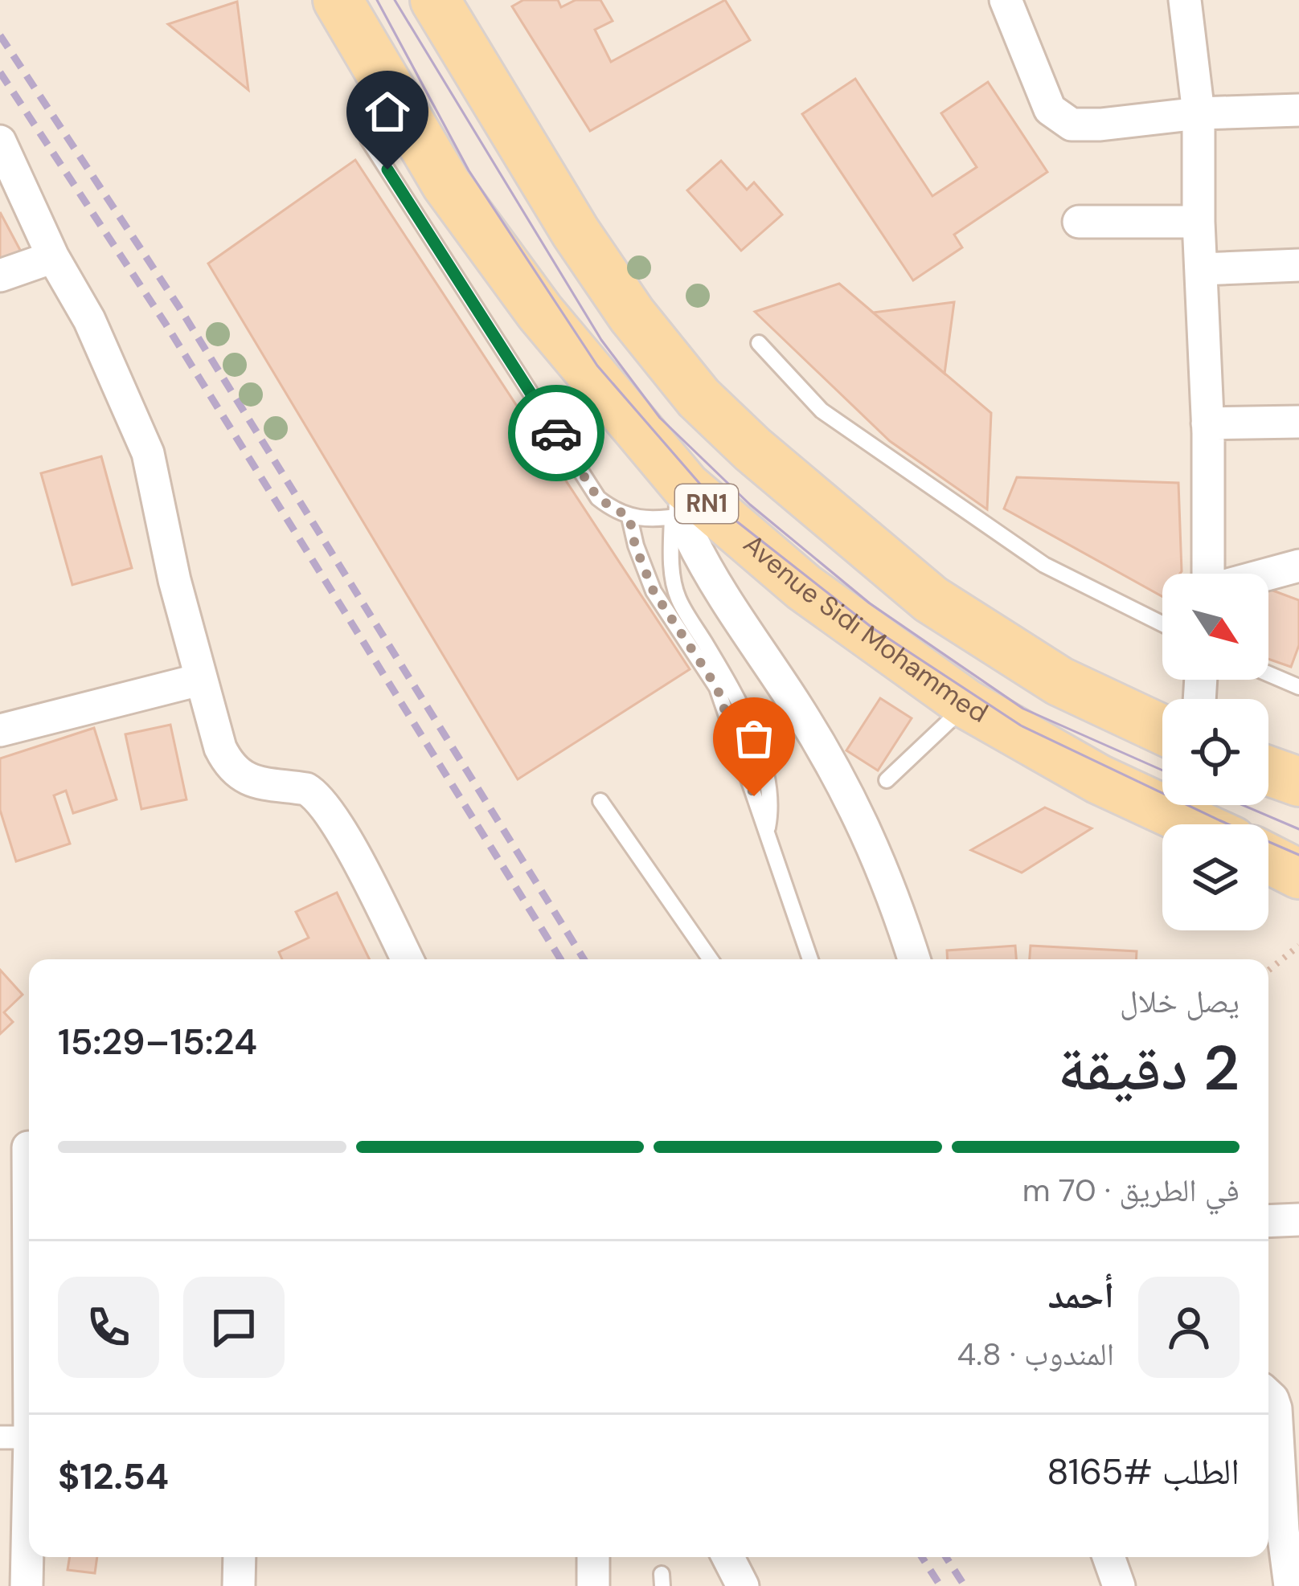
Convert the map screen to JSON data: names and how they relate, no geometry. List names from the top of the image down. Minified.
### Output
{"streets":{"main road":["RN1","Avenue Sidi Mohammed"]},"north":"bottom right","page":{"heading":["2 دقيقة","يصل خلال","15:24–15:29"],"panel":["أحمد","المندوب · 4.8","الطلب #8165","$12.54"],"bar":"في الطريق · 70 m"}}
